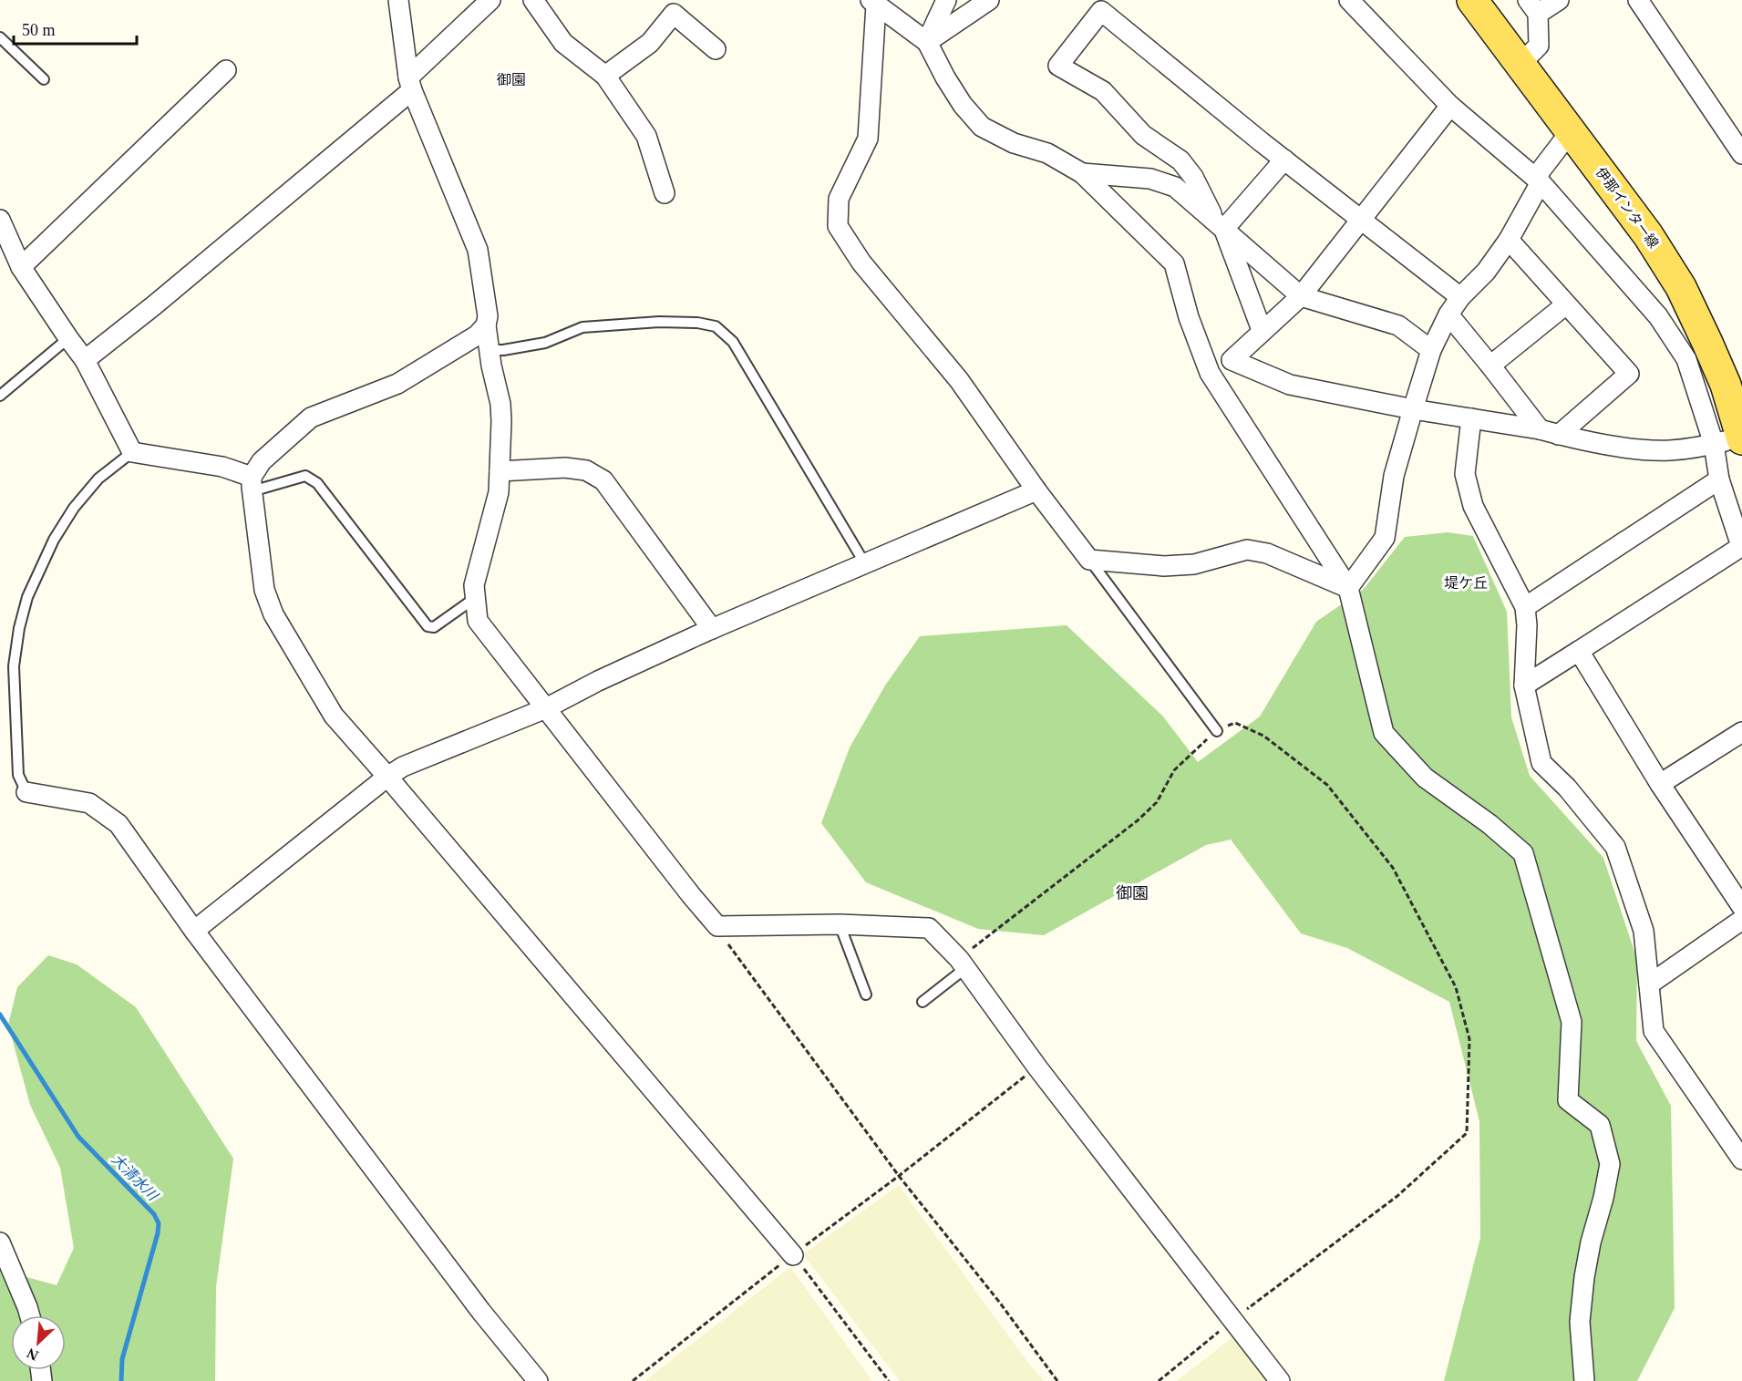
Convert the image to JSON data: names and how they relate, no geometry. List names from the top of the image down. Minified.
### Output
{"streets":{"main road":["伊那インター線"]},"districts":["御園","堤ケ丘","御園"],"water":["大清水川"],"scale_bar":"50 m","north":"bottom left"}
